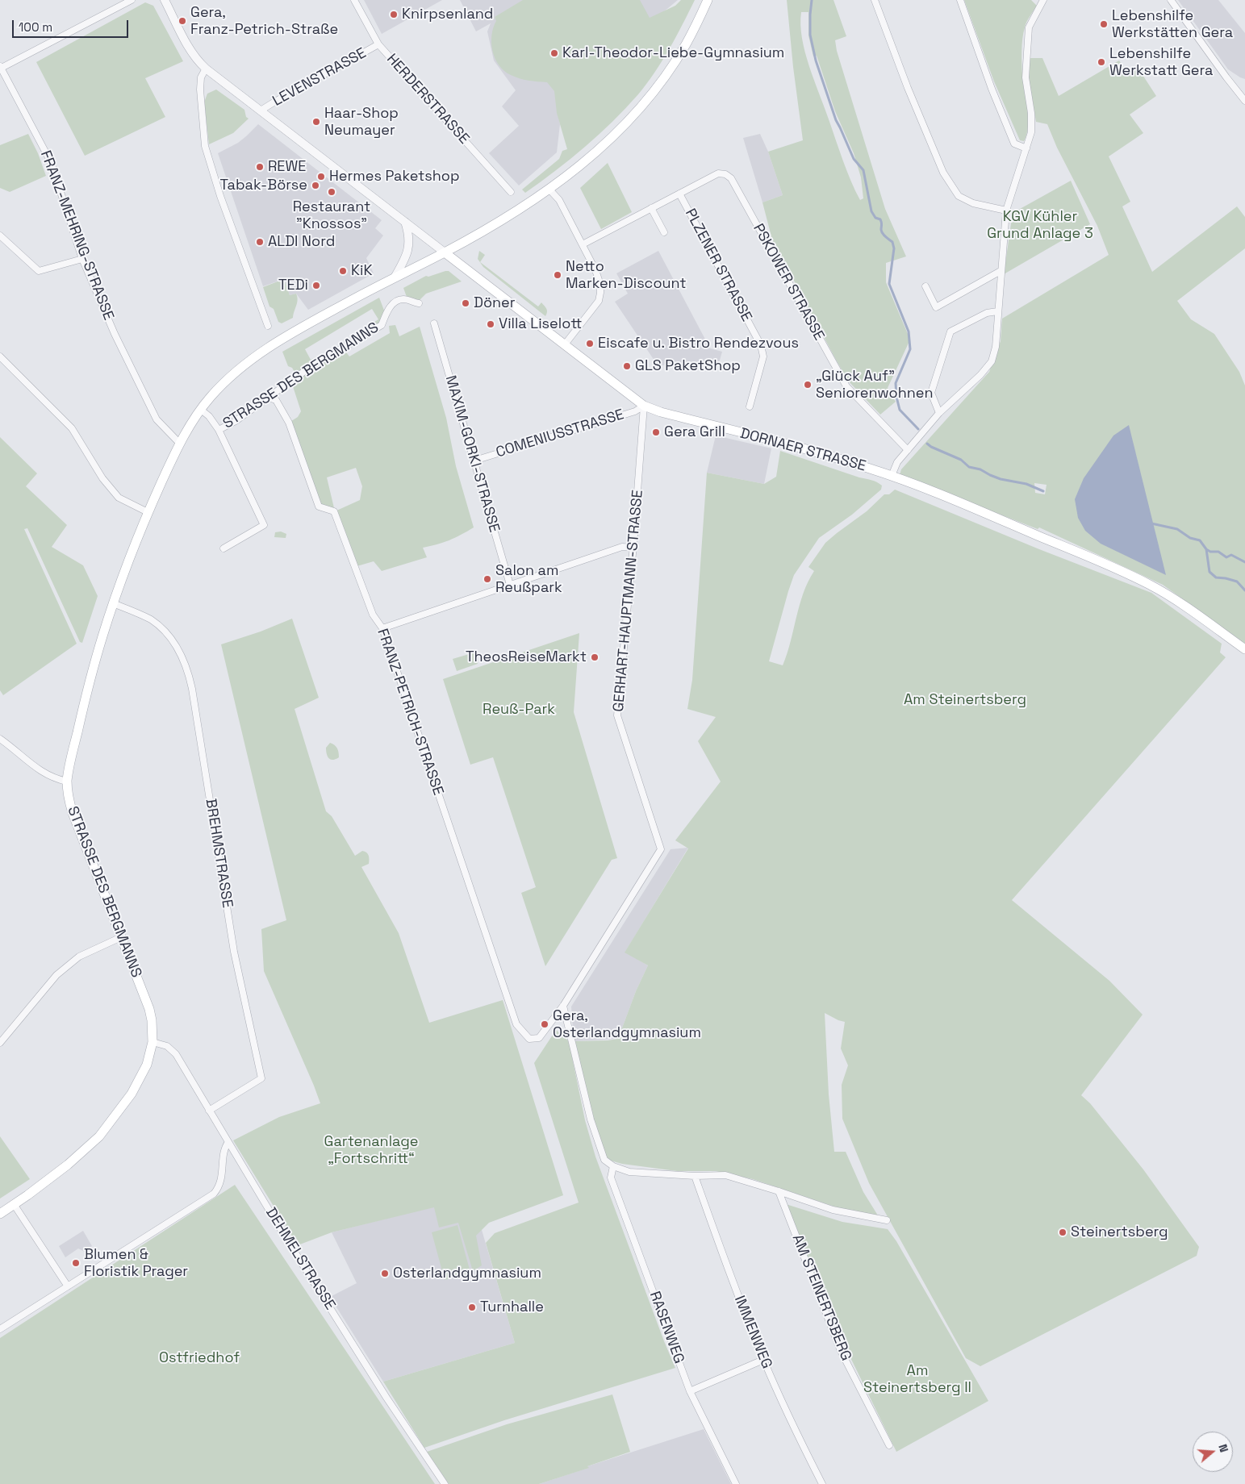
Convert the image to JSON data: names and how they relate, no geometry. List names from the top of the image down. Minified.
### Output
{"streets":{"main road":["STRASSE DES BERGMANNS","DORNAER STRASSE"],"street":["LEVENSTRASSE","HERDERSTRASSE","FRANZ-MEHRING-STRASSE","PLZENER STRASSE","PSKOWER STRASSE","COMENIUSSTRASSE","MAXIM-GORKI-STRASSE","GERHART-HAUPTMANN-STRASSE","FRANZ-PETRICH-STRASSE","BREHMSTRASSE","DEHMELSTRASSE","AM STEINERTSBERG","RASENWEG","IMMENWEG"]},"crossings":[["LEVENSTRASSE","HERDERSTRASSE"],["LEVENSTRASSE","DORNAER STRASSE"],["FRANZ-MEHRING-STRASSE","STRASSE DES BERGMANNS"],["PLZENER STRASSE","PSKOWER STRASSE"],["STRASSE DES BERGMANNS","DORNAER STRASSE"],["STRASSE DES BERGMANNS","FRANZ-PETRICH-STRASSE"],["STRASSE DES BERGMANNS","BREHMSTRASSE"],["STRASSE DES BERGMANNS","DEHMELSTRASSE"],["COMENIUSSTRASSE","DORNAER STRASSE"],["COMENIUSSTRASSE","MAXIM-GORKI-STRASSE"],["COMENIUSSTRASSE","GERHART-HAUPTMANN-STRASSE"],["DORNAER STRASSE","GERHART-HAUPTMANN-STRASSE"],["GERHART-HAUPTMANN-STRASSE","FRANZ-PETRICH-STRASSE"],["BREHMSTRASSE","DEHMELSTRASSE"]],"parks":["KGV Kühler Grund Anlage 3","Am Steinertsberg","Reuß-Park","Gartenanlage „Fortschritt“","Ostfriedhof","Am Steinertsberg II"],"places":["Knirpsenland","Gera, Franz-Petrich-Straße","Lebenshilfe Werkstätten Gera","Karl-Theodor-Liebe-Gymnasium","Lebenshilfe Werkstatt Gera","Haar-Shop Neumayer","REWE","Hermes Paketshop","Tabak-Börse","Restaurant \"Knossos\"","ALDI Nord","KiK","Netto Marken-Discount","TEDi","Döner","Villa Liselott","Eiscafe u. Bistro Rendezvous","GLS PaketShop","„Glück Auf\" Seniorenwohnen","Gera Grill","Salon am Reußpark","TheosReiseMarkt","Gera, Osterlandgymnasium","Steinertsberg","Blumen & Floristik Prager","Osterlandgymnasium","Turnhalle"],"scale_bar":"100 m","north":"right"}
